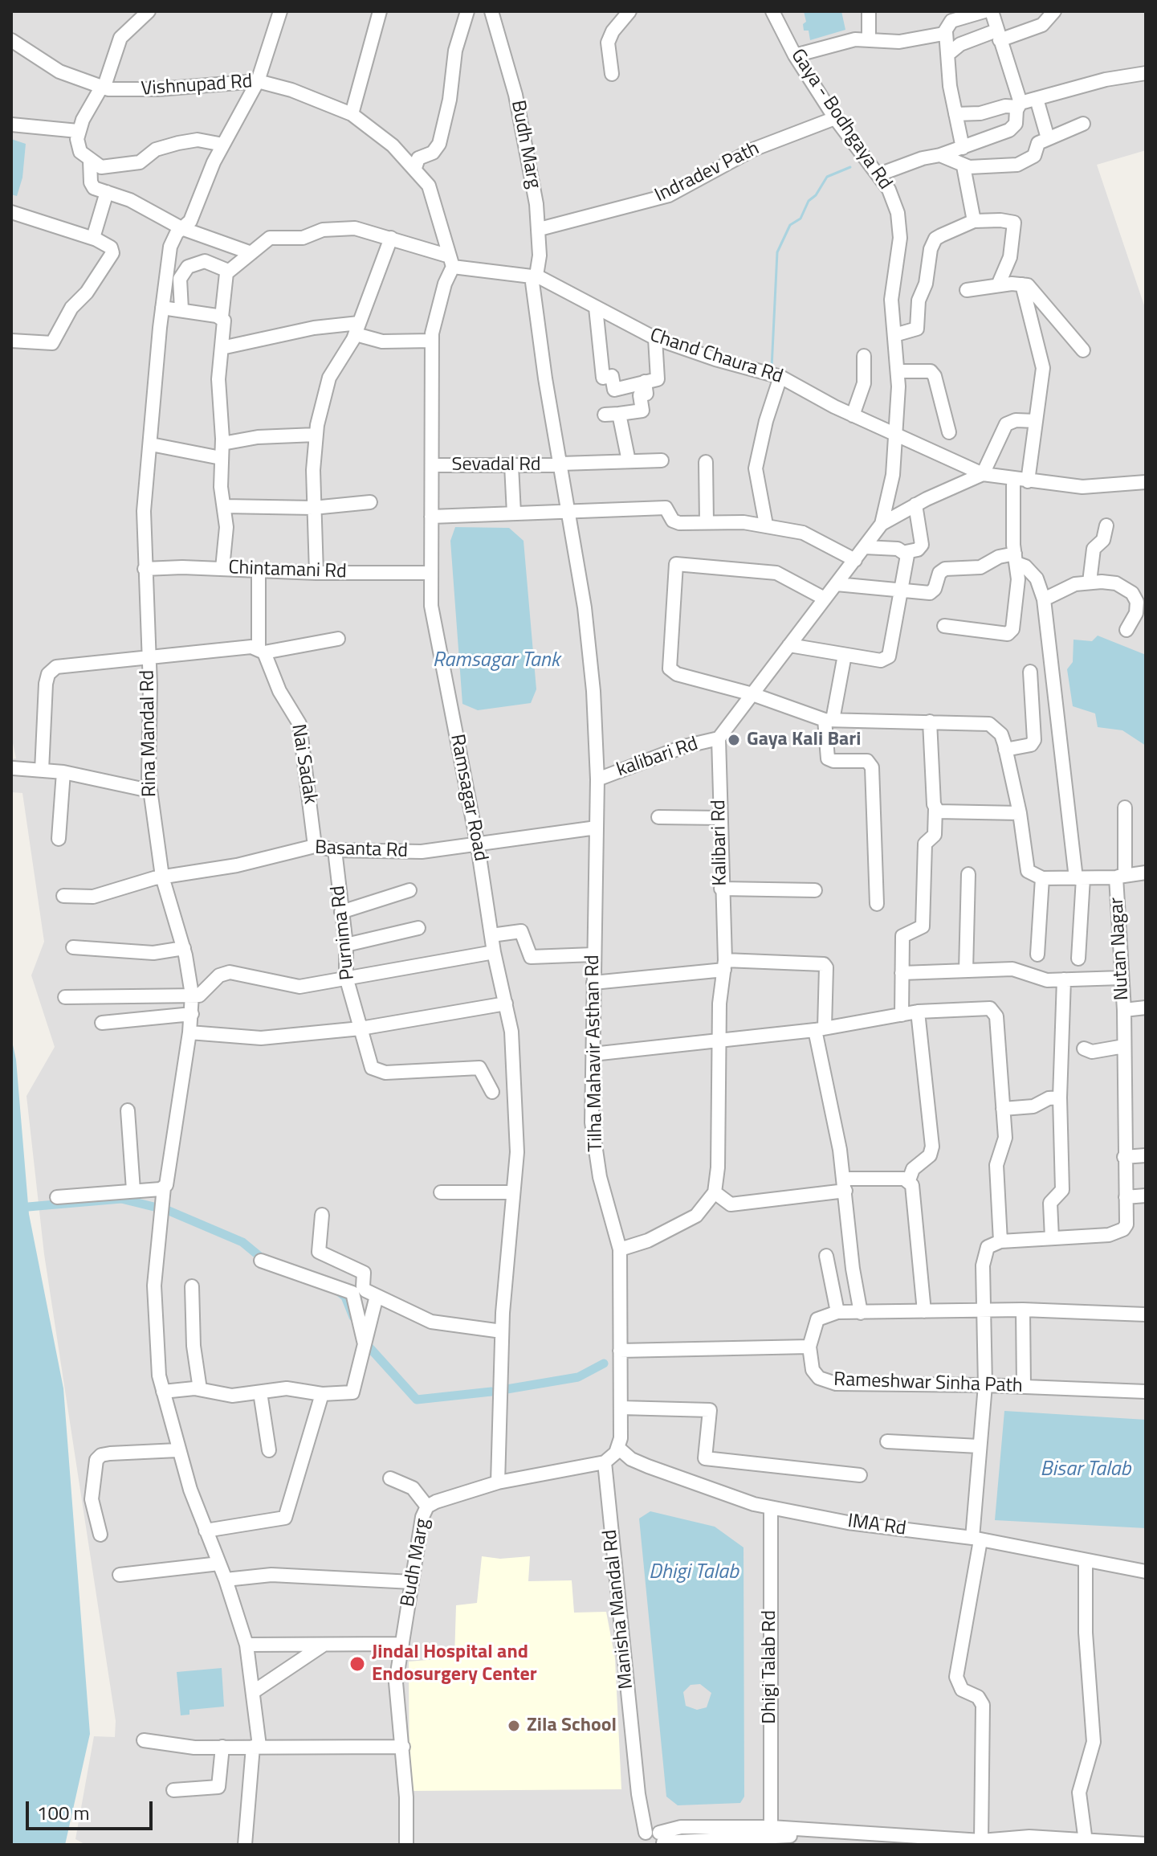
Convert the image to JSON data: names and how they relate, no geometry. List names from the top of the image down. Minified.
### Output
{"streets":{"street":["Vishnupad Rd","Gaya - Bodhgaya Rd","Budh Marg","Indradev Path","Chand Chaura Rd","Sevadal Rd","Chintamani Rd","Rina Mandal Rd","kalibari Rd","Nai Sadak","Ramsagar Road","Kalibari Rd","Basanta Rd","Purnima Rd","Nutan Nagar","Tilha Mahavir Asthan Rd","Rameshwar Sinha Path","IMA Rd","Manisha Mandal Rd","Dhigi Talab Rd"]},"crossings":[["Vishnupad Rd","Rina Mandal Rd"],["Vishnupad Rd","Ramsagar Road"],["Gaya - Bodhgaya Rd","Indradev Path"],["Gaya - Bodhgaya Rd","Chand Chaura Rd"],["Gaya - Bodhgaya Rd","Kalibari Rd"],["Budh Marg","Indradev Path"],["Budh Marg","Chand Chaura Rd"],["Budh Marg","Sevadal Rd"],["Budh Marg","Tilha Mahavir Asthan Rd"],["Budh Marg","Manisha Mandal Rd"],["Chand Chaura Rd","Kalibari Rd"],["Sevadal Rd","Ramsagar Road"],["Chintamani Rd","Rina Mandal Rd"],["Chintamani Rd","Nai Sadak"],["Chintamani Rd","Ramsagar Road"],["Rina Mandal Rd","Basanta Rd"],["kalibari Rd","Kalibari Rd"],["kalibari Rd","Tilha Mahavir Asthan Rd"],["Nai Sadak","Basanta Rd"],["Ramsagar Road","Basanta Rd"],["Basanta Rd","Purnima Rd"],["Basanta Rd","Tilha Mahavir Asthan Rd"],["Tilha Mahavir Asthan Rd","IMA Rd"],["IMA Rd","Dhigi Talab Rd"]],"water":["Ramsagar Tank","Bisar Talab","Dhigi Talab"],"places":["Gaya Kali Bari","Jindal Hospital and Endosurgery Center","Zila School"],"scale_bar":"100 m"}
